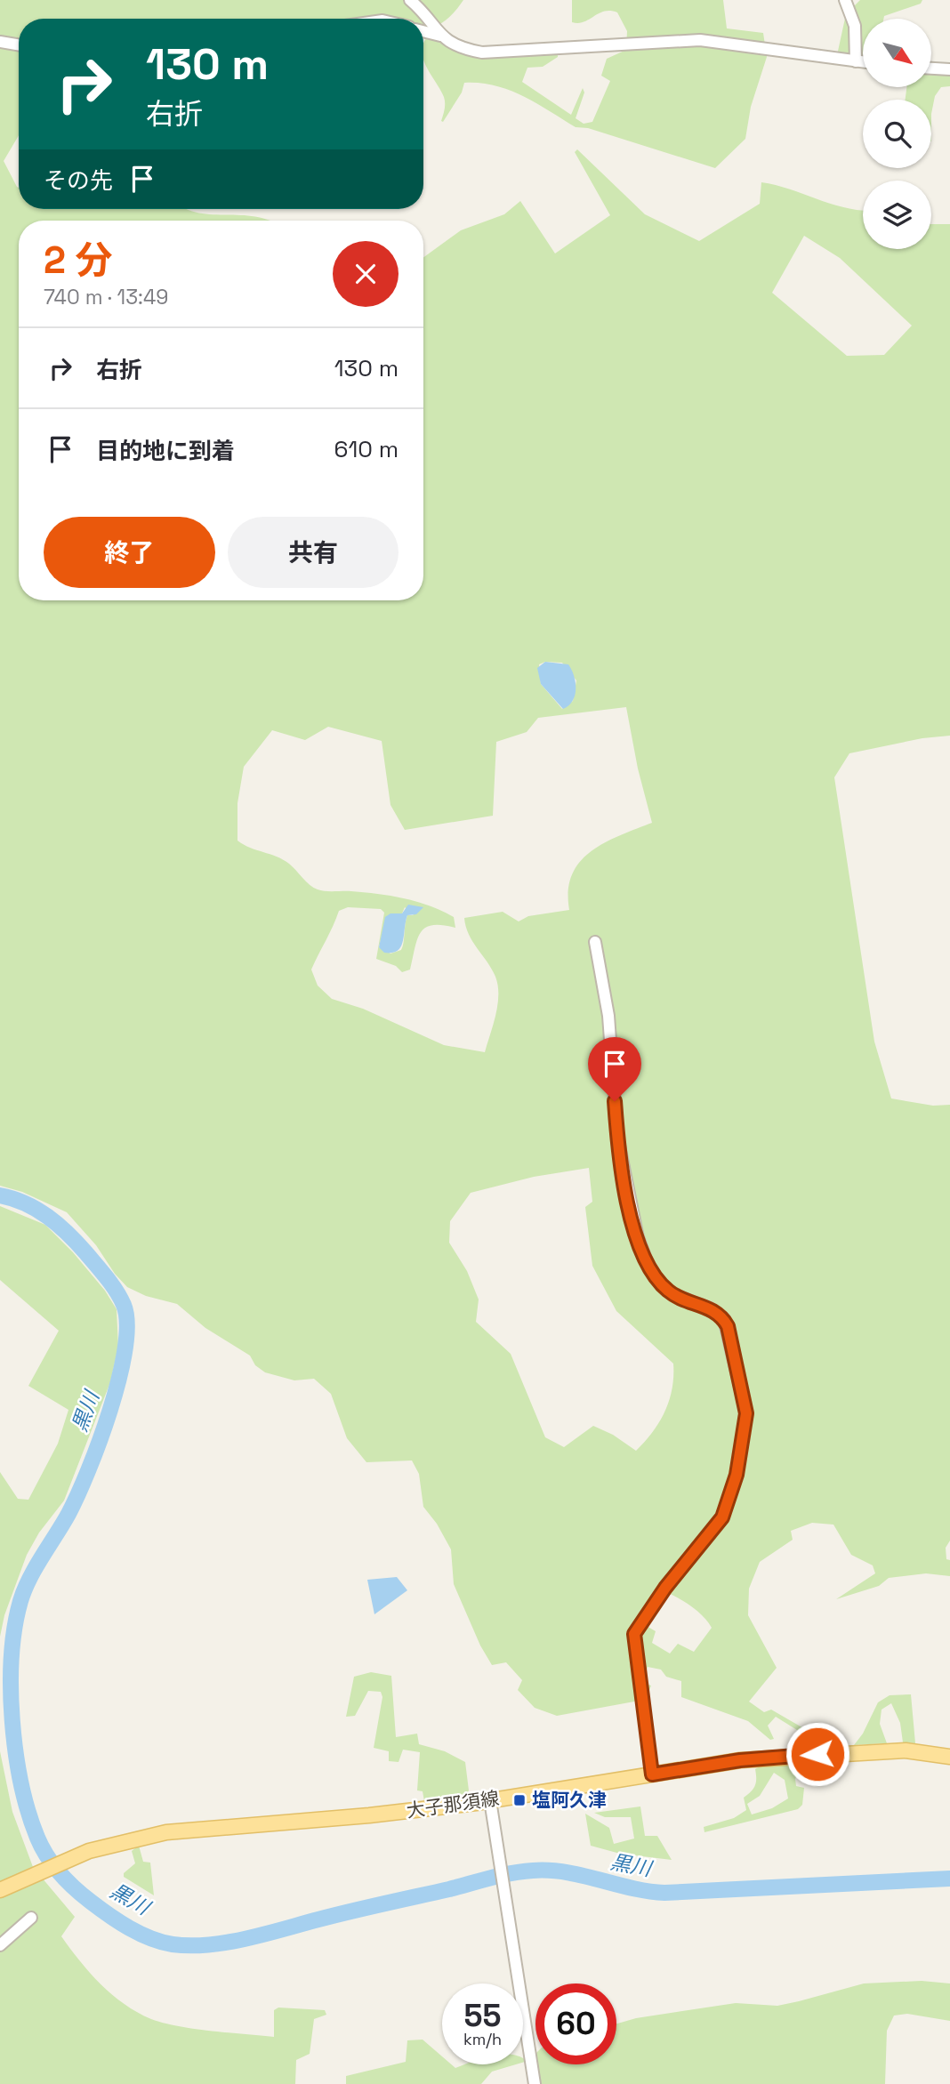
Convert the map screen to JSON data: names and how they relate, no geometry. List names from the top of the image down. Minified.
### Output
{"streets":{"main road":["大子那須線"]},"water":["黒川"],"places":{"transit":["塩阿久津"]},"north":"bottom right","page":{"turn":["130 m","右折"],"then":"その先","heading":["2 分","740 m · 13:49"],"list":[{"name":"右折","value":"130 m"},{"name":"目的地に到着","value":"610 m"}],"buttons":["終了","共有"],"speed":"55 km/h","limit":"60"}}
